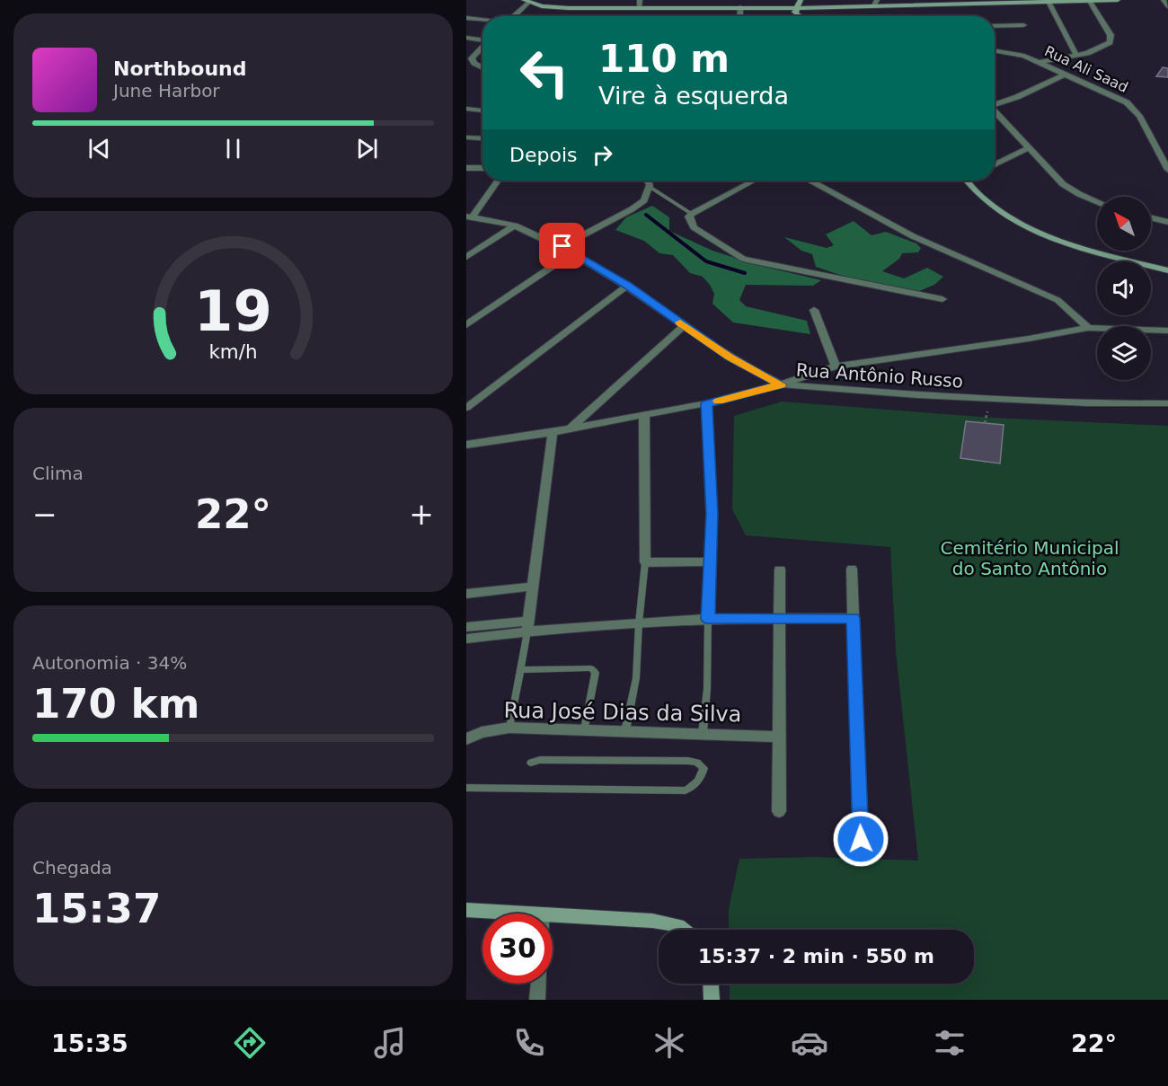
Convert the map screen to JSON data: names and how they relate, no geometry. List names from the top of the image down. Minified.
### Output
{"streets":{"street":["Rua Ali Saad","Rua Antônio Russo","Rua José Dias da Silva"]},"parks":["Cemitério Municipal do Santo Antônio"],"north":"top left","page":{"turn":["110 m","Vire à esquerda"],"song":["Northbound","June Harbor"],"then":"Depois","tile":["Clima",["Autonomia · 34%","170 km"],["Chegada","15:37"]],"heat":["−","22°","+"],"limit":"30","trip":"15:37 · 2 min · 550 m","tabs":["15:35","22°"],"gauge":["19","km/h"]}}
